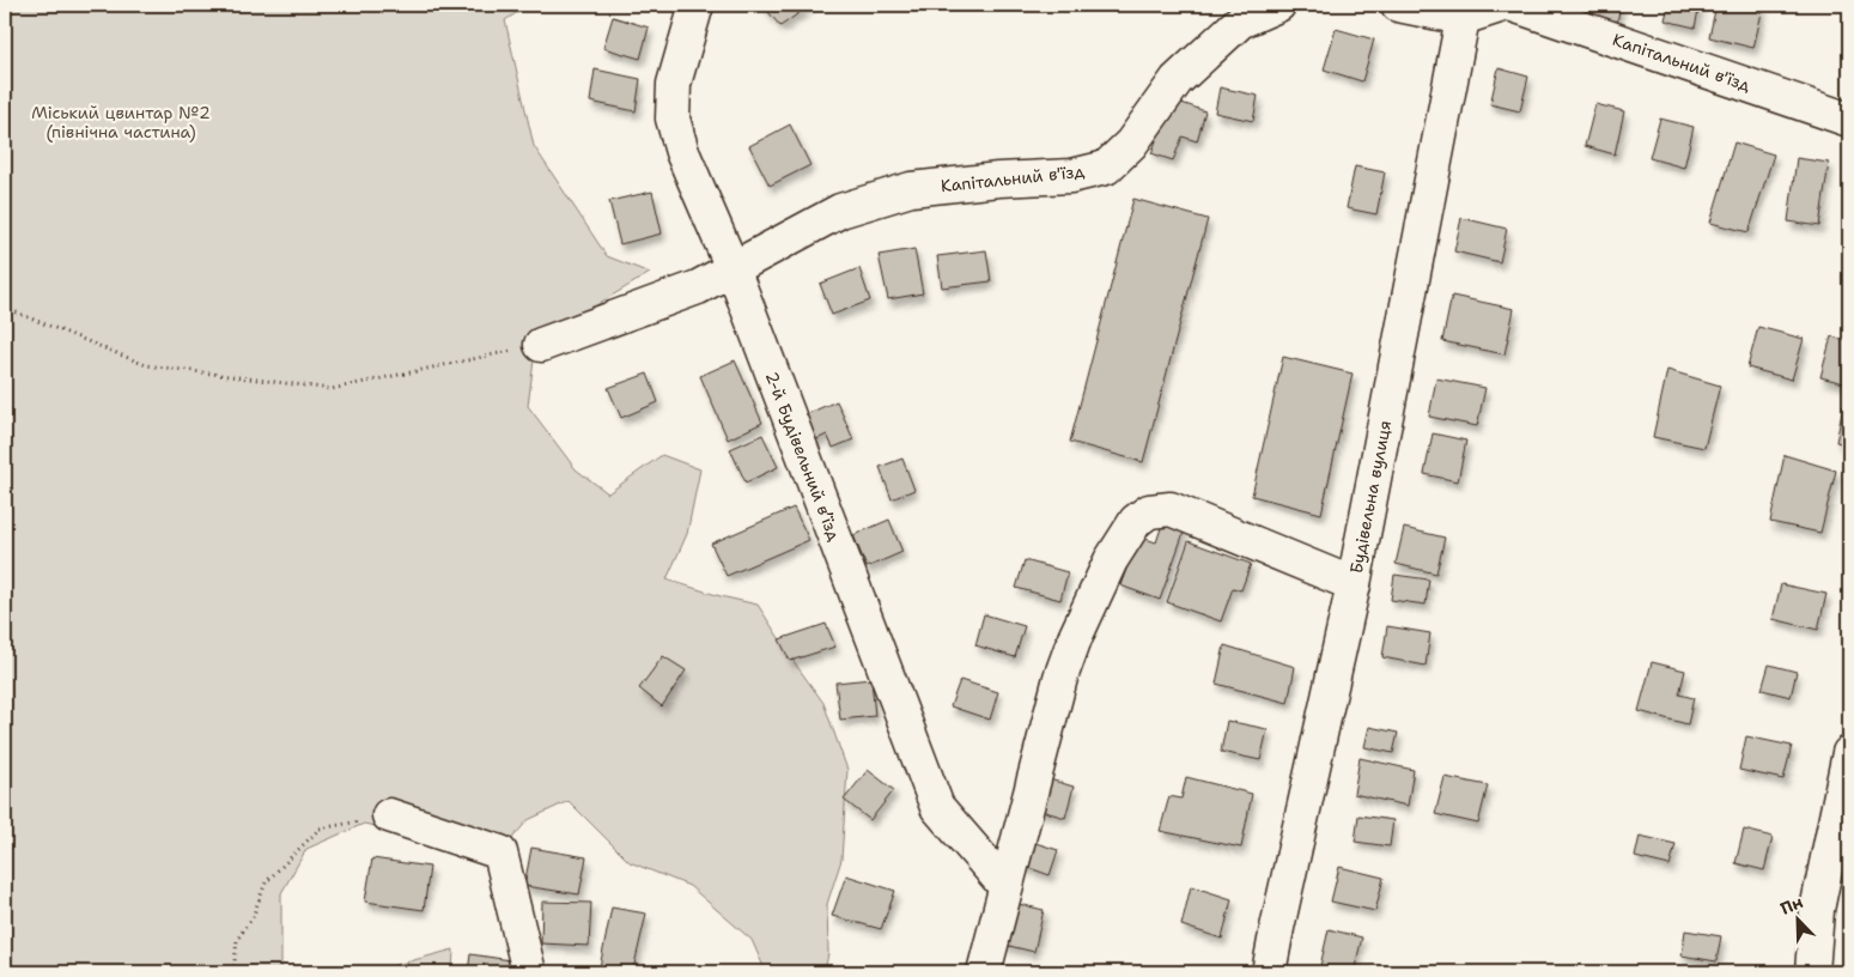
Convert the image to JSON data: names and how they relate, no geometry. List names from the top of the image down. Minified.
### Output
{"streets":{"street":["Капітальний в'їзд","2-й Будівельний в’їзд","Будівельна вулиця"]},"crossings":[["Капітальний в'їзд","2-й Будівельний в’їзд"]],"parks":["Міський цвинтар №2 (північна частина)"],"north":"top left"}
